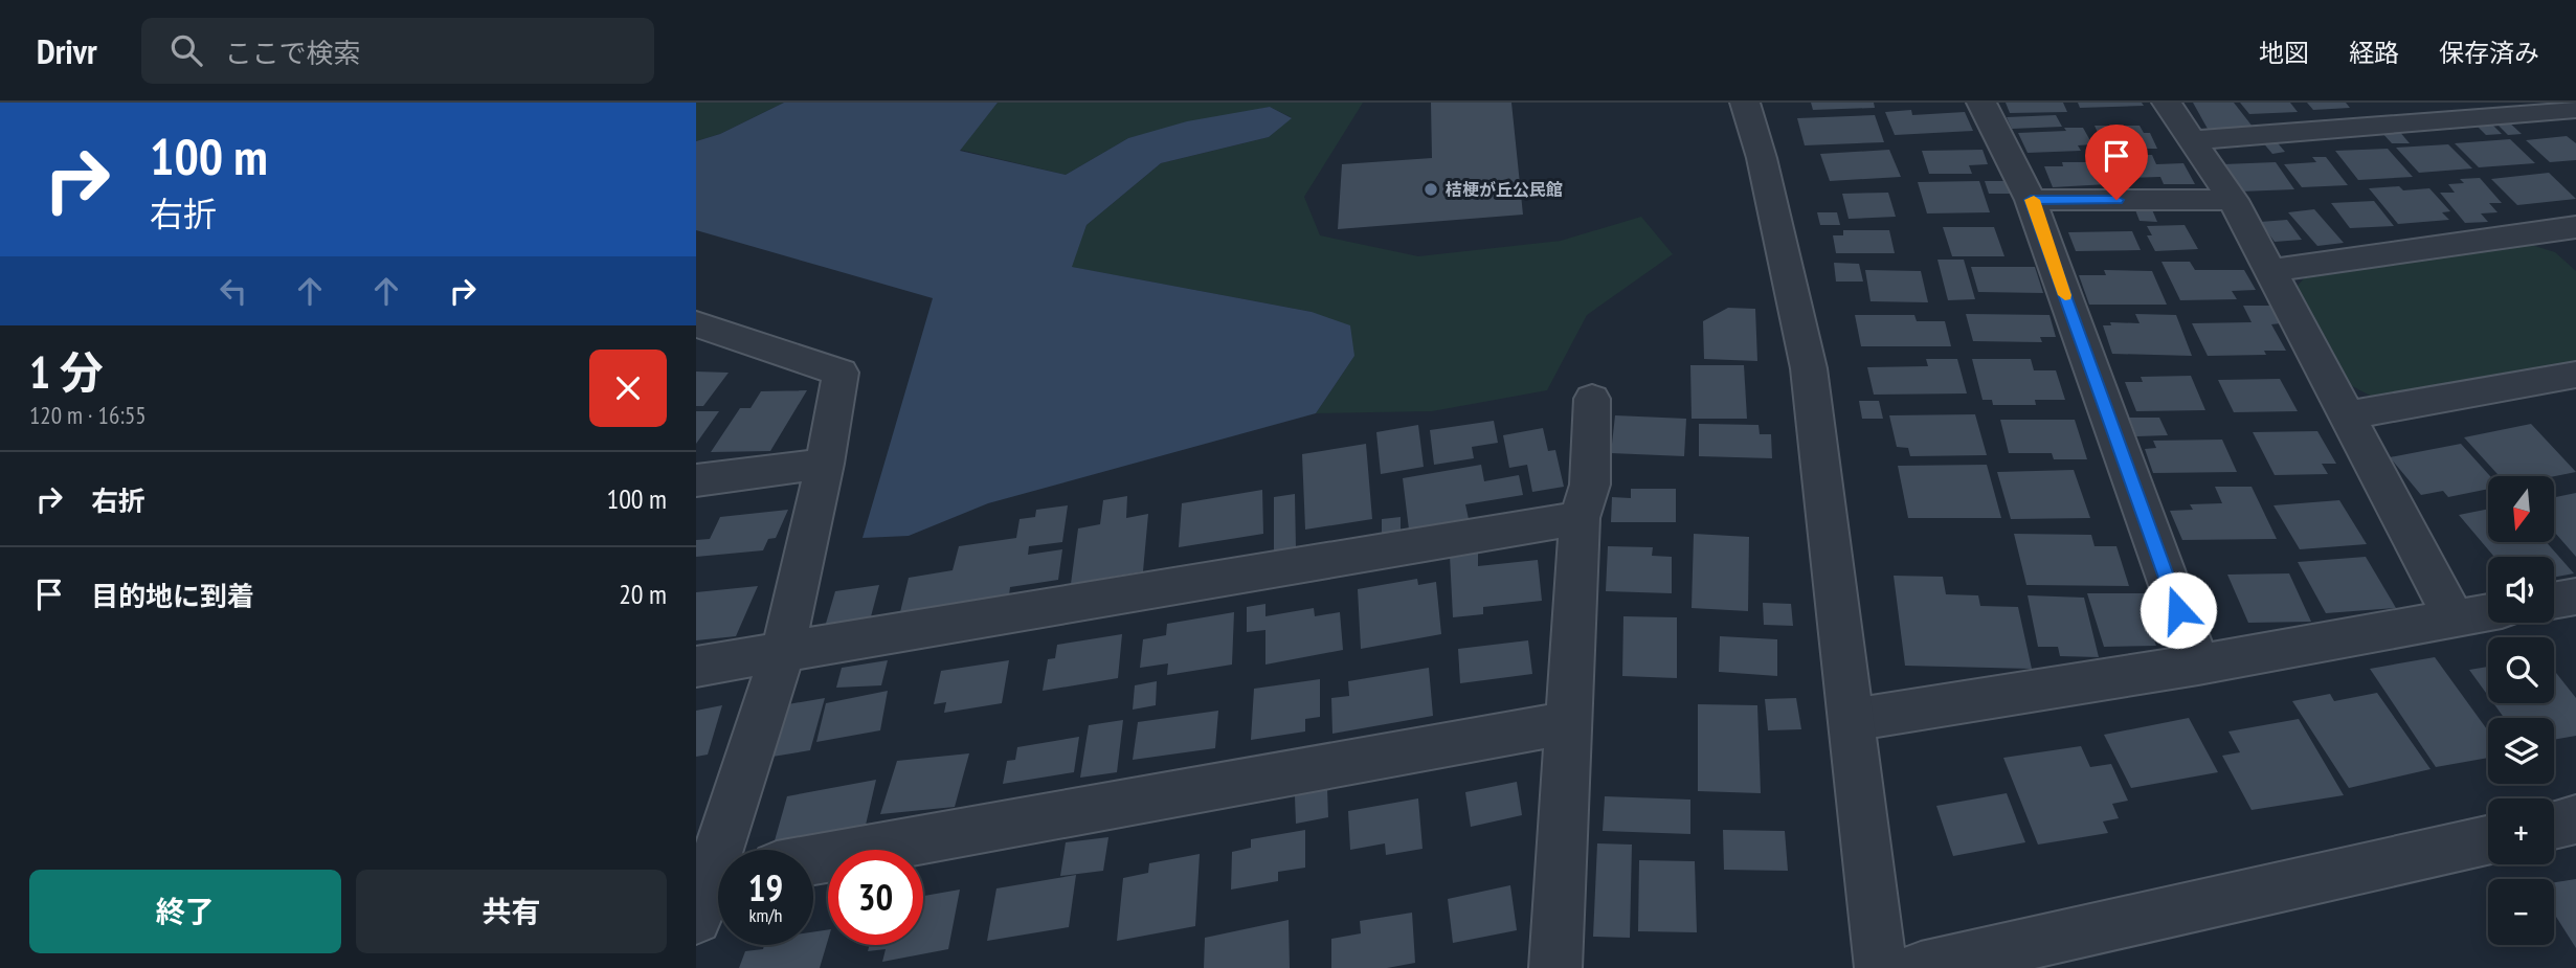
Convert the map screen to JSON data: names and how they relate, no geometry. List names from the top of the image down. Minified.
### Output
{"places":["桔梗が丘公民館"],"north":"bottom","page":{"header":"Drivr","search":"ここで検索","nav":["地図","経路","保存済み"],"turn":["100 m","右折"],"heading":["1 分","120 m · 16:55"],"list":[{"name":"右折","value":"100 m"},{"name":"目的地に到着","value":"20 m"}],"map_buttons":["+","−"],"speed":"19 km/h","limit":"30","buttons":["終了","共有"]}}
